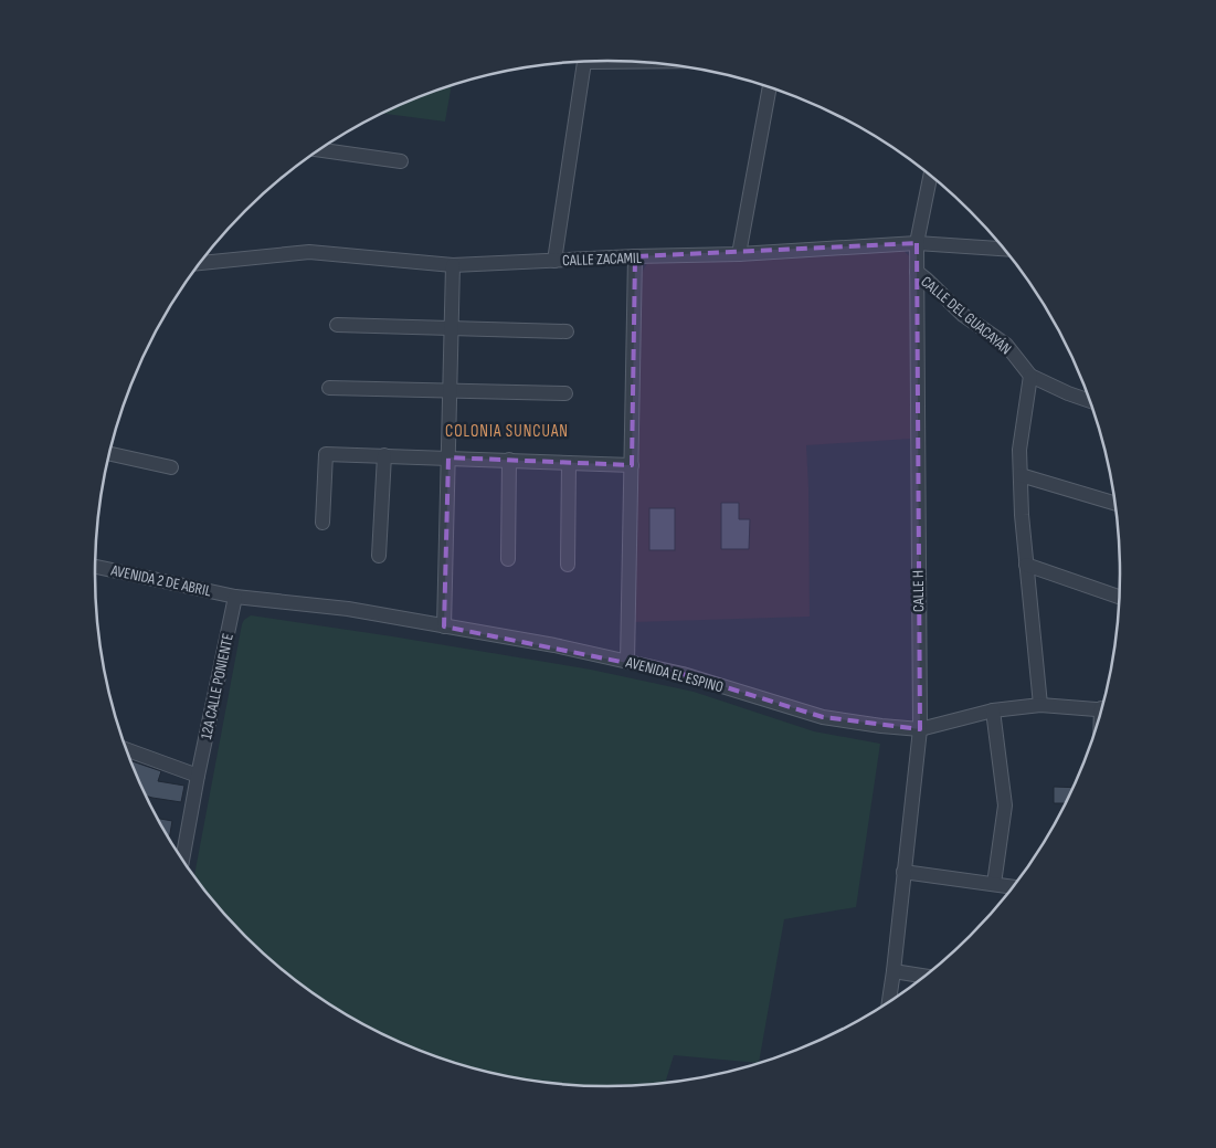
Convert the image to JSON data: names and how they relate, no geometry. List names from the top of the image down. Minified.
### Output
{"streets":{"street":["CALLE ZACAMIL","CALLE DEL GUACAYÁN","AVENIDA 2 DE ABRIL","CALLE H","AVENIDA EL ESPINO","12A CALLE PONIENTE"]},"crossings":[["CALLE ZACAMIL","CALLE H"],["CALLE DEL GUACAYÁN","CALLE H"],["AVENIDA 2 DE ABRIL","AVENIDA EL ESPINO"],["AVENIDA 2 DE ABRIL","12A CALLE PONIENTE"],["CALLE H","AVENIDA EL ESPINO"],["AVENIDA EL ESPINO","12A CALLE PONIENTE"]],"districts":["COLONIA SUNCUAN"]}
